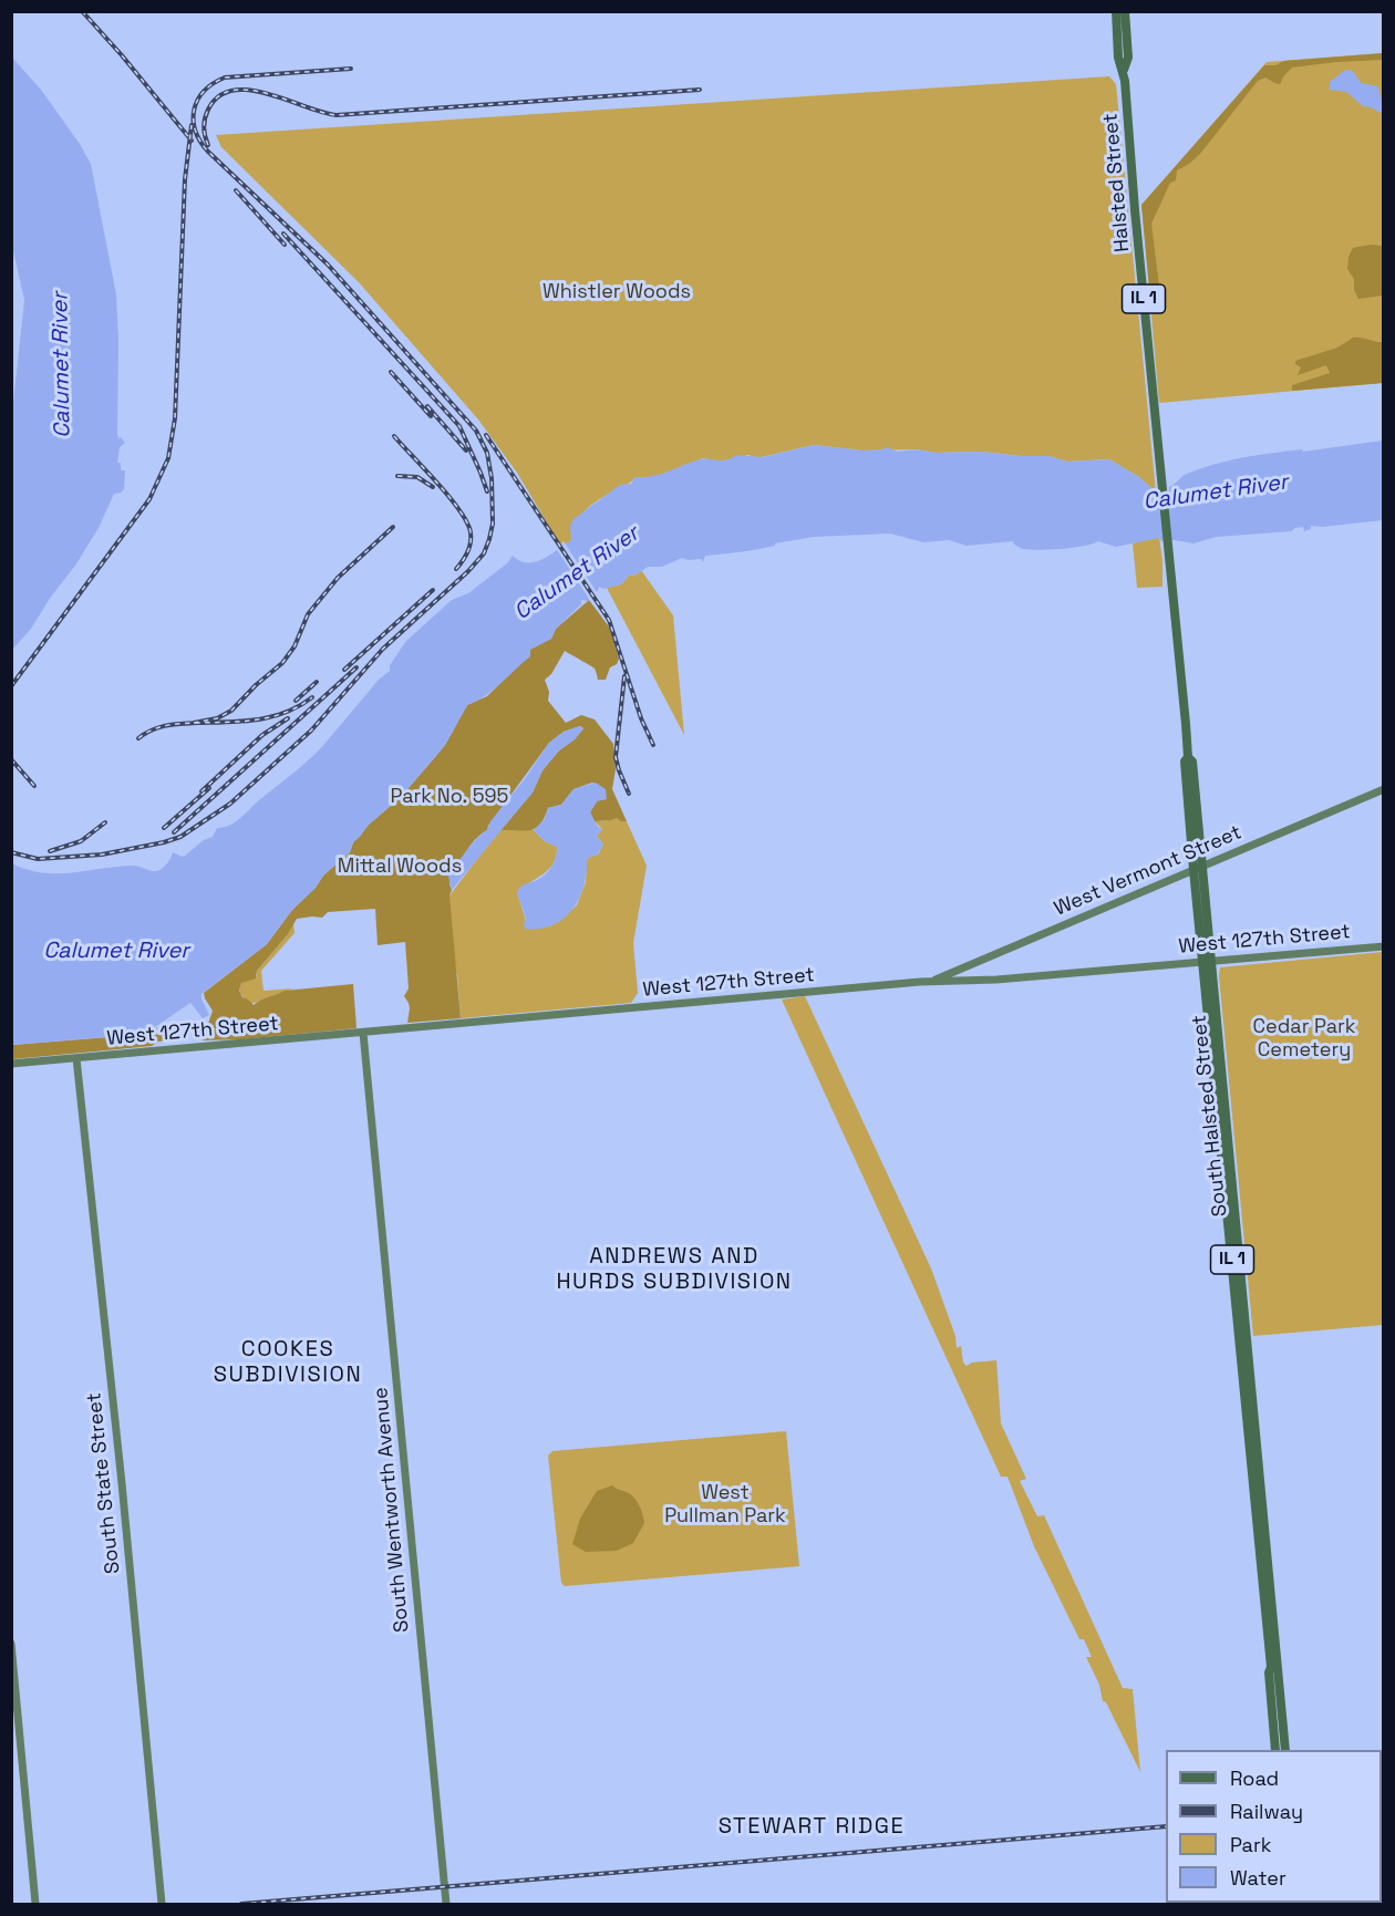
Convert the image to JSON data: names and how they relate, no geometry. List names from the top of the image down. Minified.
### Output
{"streets":{"main road":["Halsted Street","IL 1","South Halsted Street"],"street":["West Vermont Street","West 127th Street","South State Street","South Wentworth Avenue"]},"crossings":[["Halsted Street","South Halsted Street"],["West Vermont Street","West 127th Street"],["West Vermont Street","South Halsted Street"],["West 127th Street","South Halsted Street"],["West 127th Street","South State Street"],["West 127th Street","South Wentworth Avenue"]],"districts":["ANDREWS AND HURDS SUBDIVISION","COOKES SUBDIVISION","STEWART RIDGE"],"water":["Calumet River"],"parks":["Whistler Woods","Park No. 595","Mittal Woods","Cedar Park Cemetery","West Pullman Park"],"legend":["Road","Railway","Park","Water"]}
